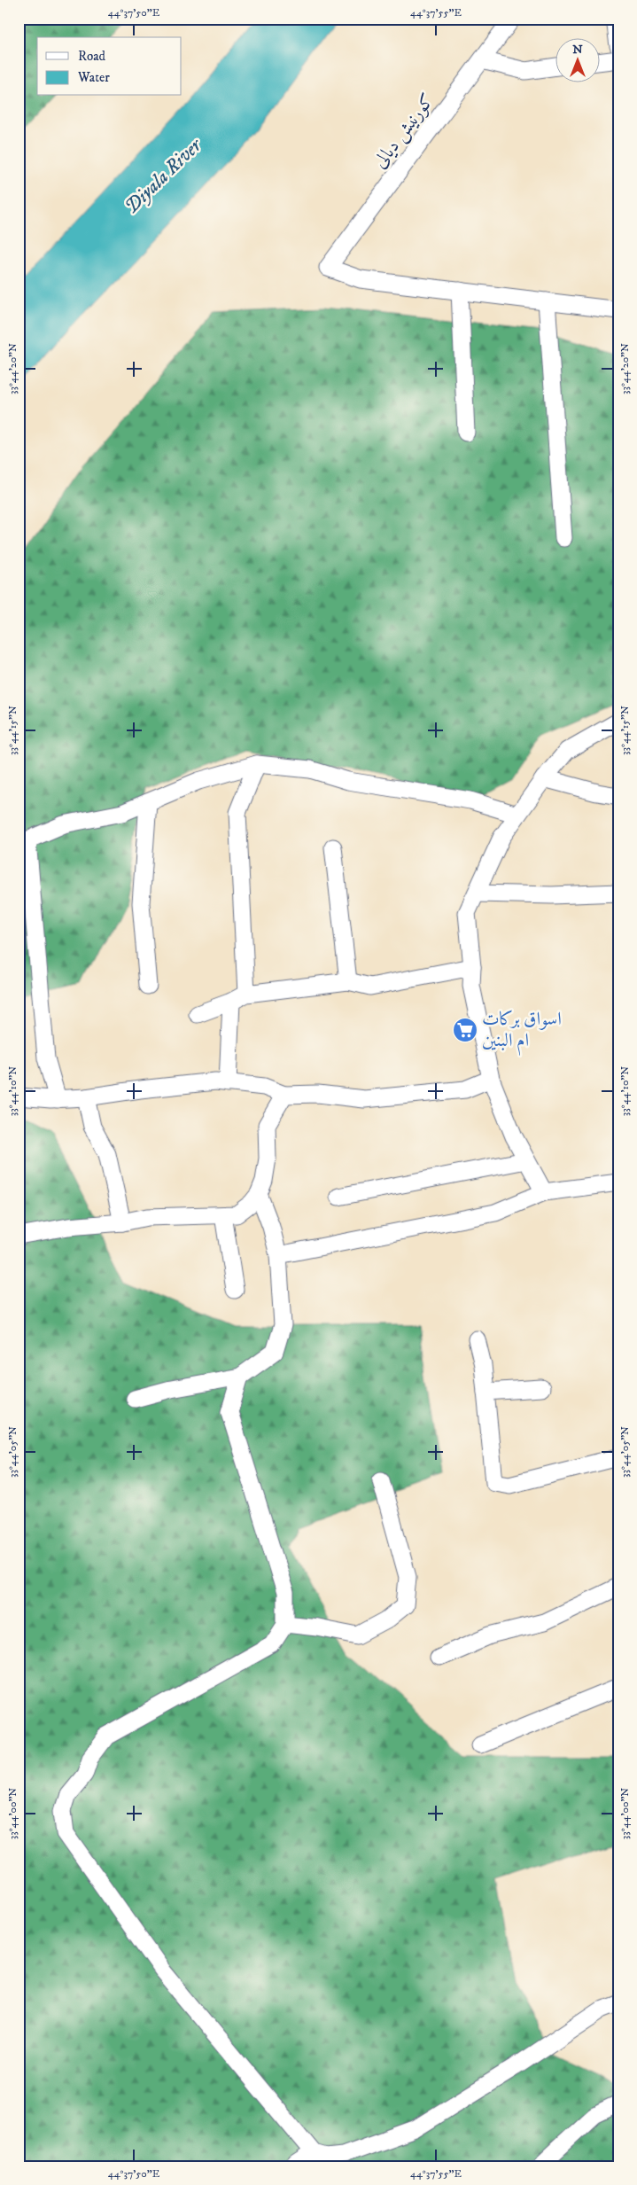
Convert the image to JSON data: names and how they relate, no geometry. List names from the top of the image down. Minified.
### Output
{"streets":{"street":["كورنيش ديالى"]},"water":["Diyala River"],"places":{"supermarket":["اسواق بركات ام البنين"]},"legend":["Road","Water"],"north":"top","coordinates":["44°37'50\"E","44°37'55\"E","33°44'20\"N","33°44'15\"N","33°44'10\"N","33°44'05\"N","33°44'00\"N"]}
